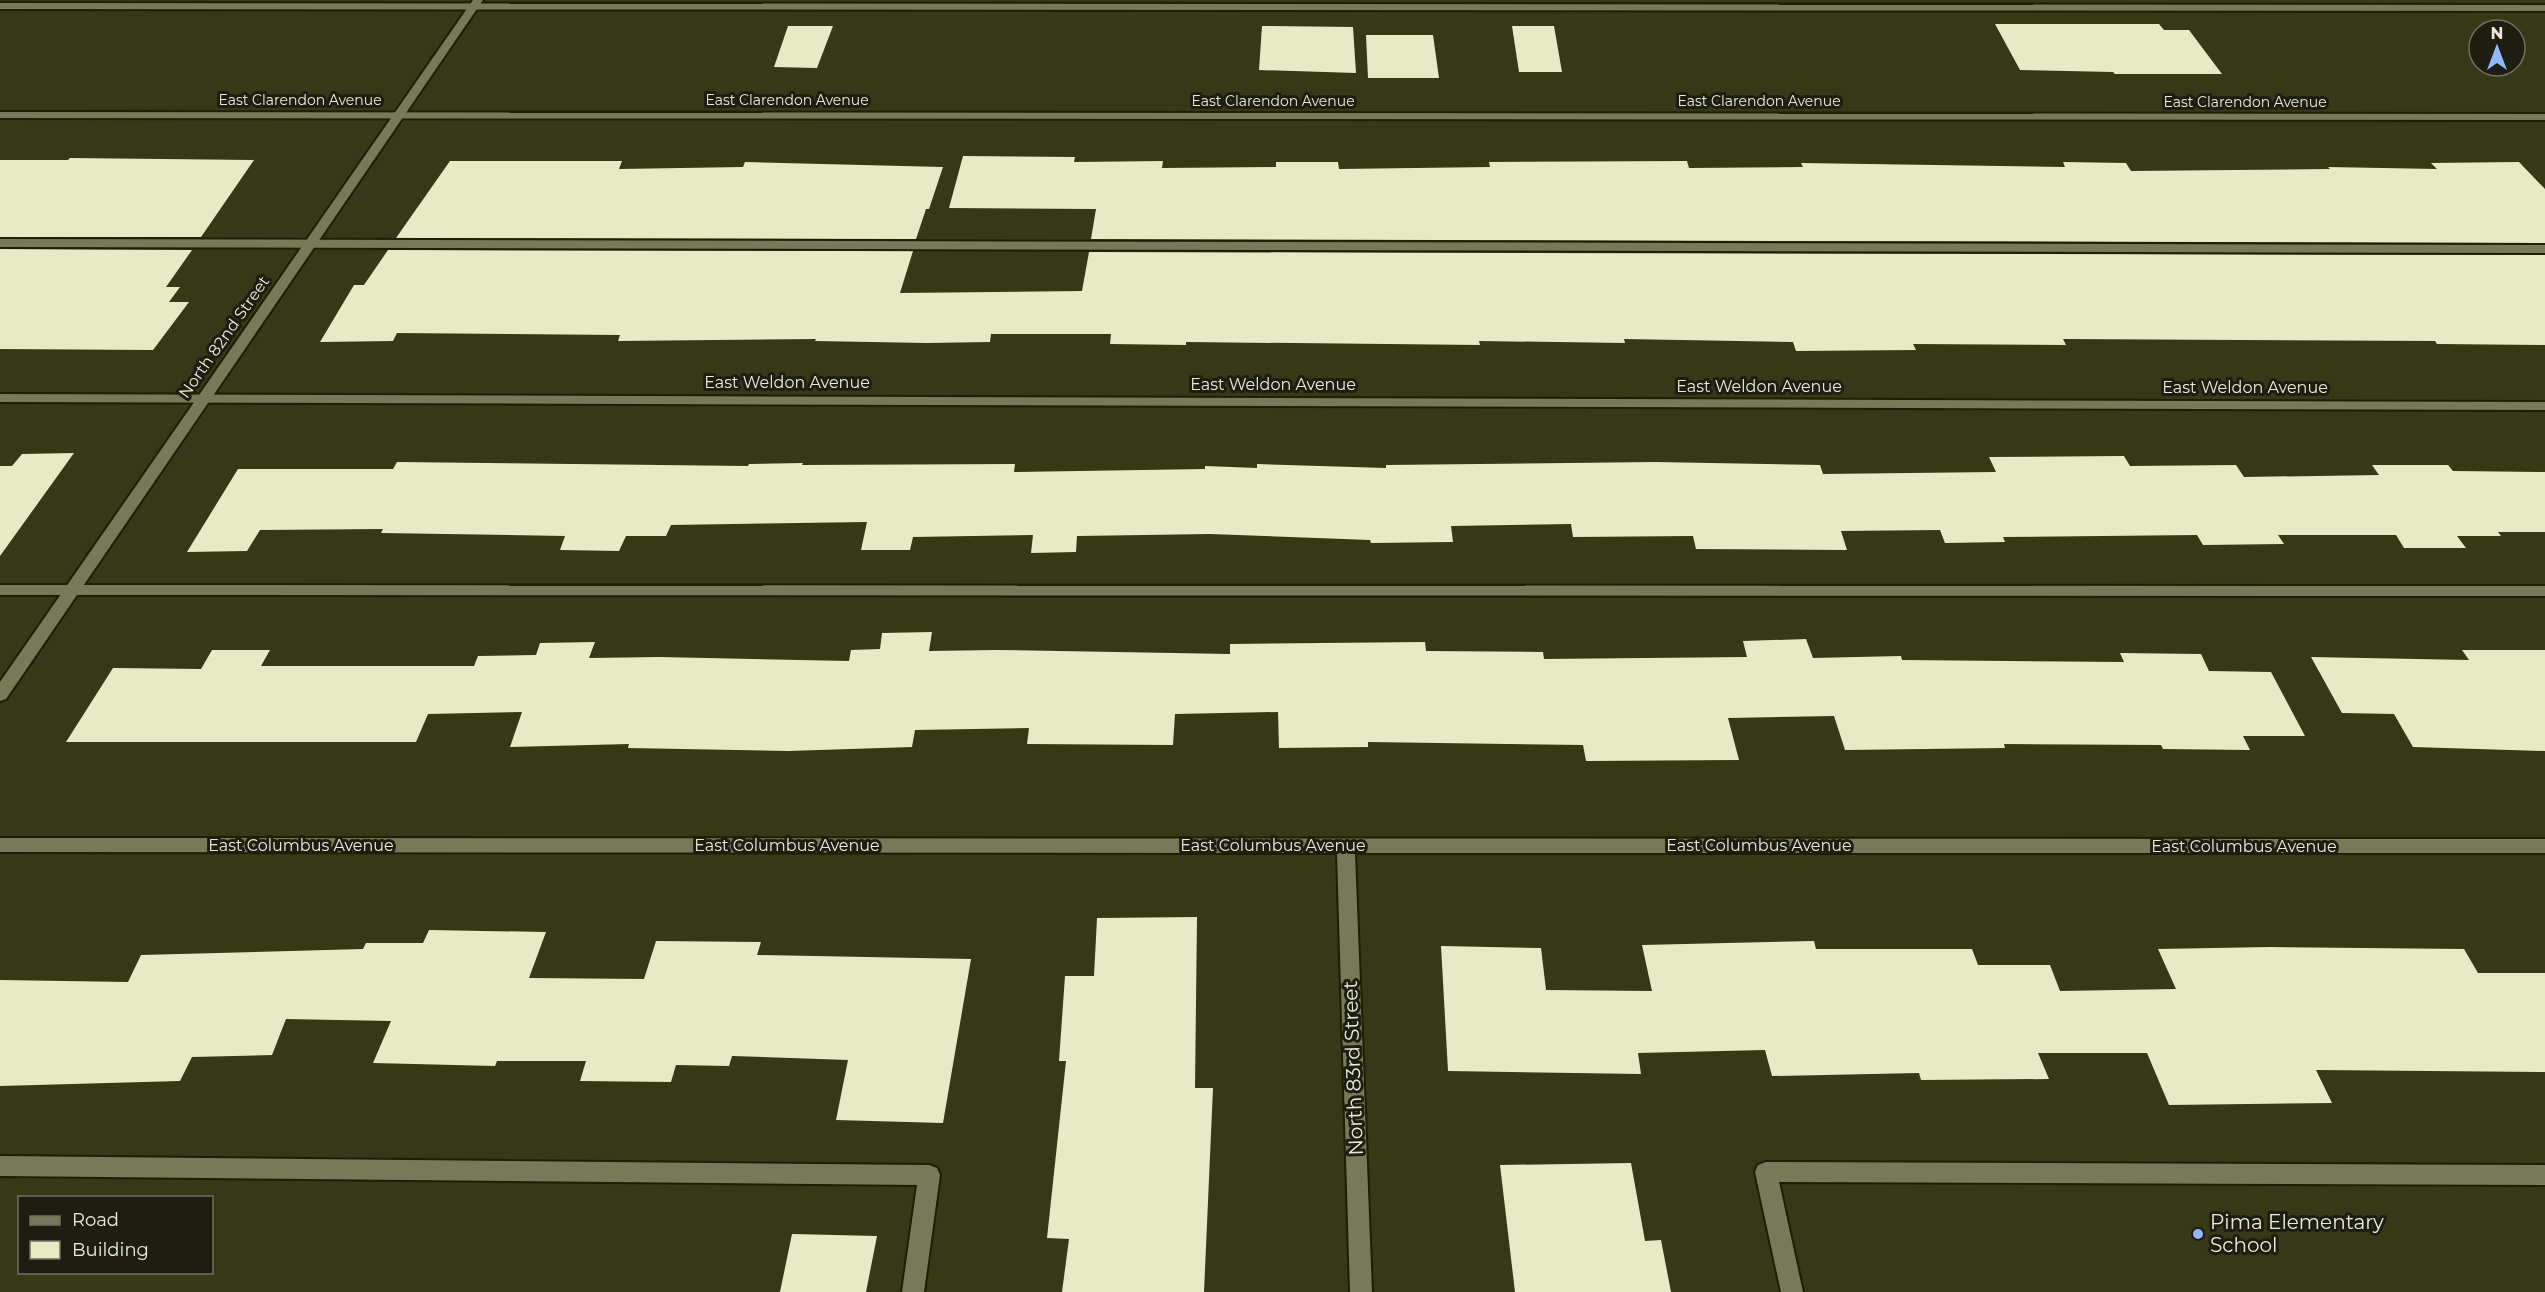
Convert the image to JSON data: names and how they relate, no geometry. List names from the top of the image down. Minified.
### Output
{"streets":{"street":["East Clarendon Avenue","North 82nd Street","East Weldon Avenue","East Columbus Avenue","North 83rd Street"]},"crossings":[["East Clarendon Avenue","North 82nd Street"],["North 82nd Street","East Weldon Avenue"],["East Columbus Avenue","North 83rd Street"]],"places":["Pima Elementary School"],"legend":["Road","Building"],"north":"top"}
